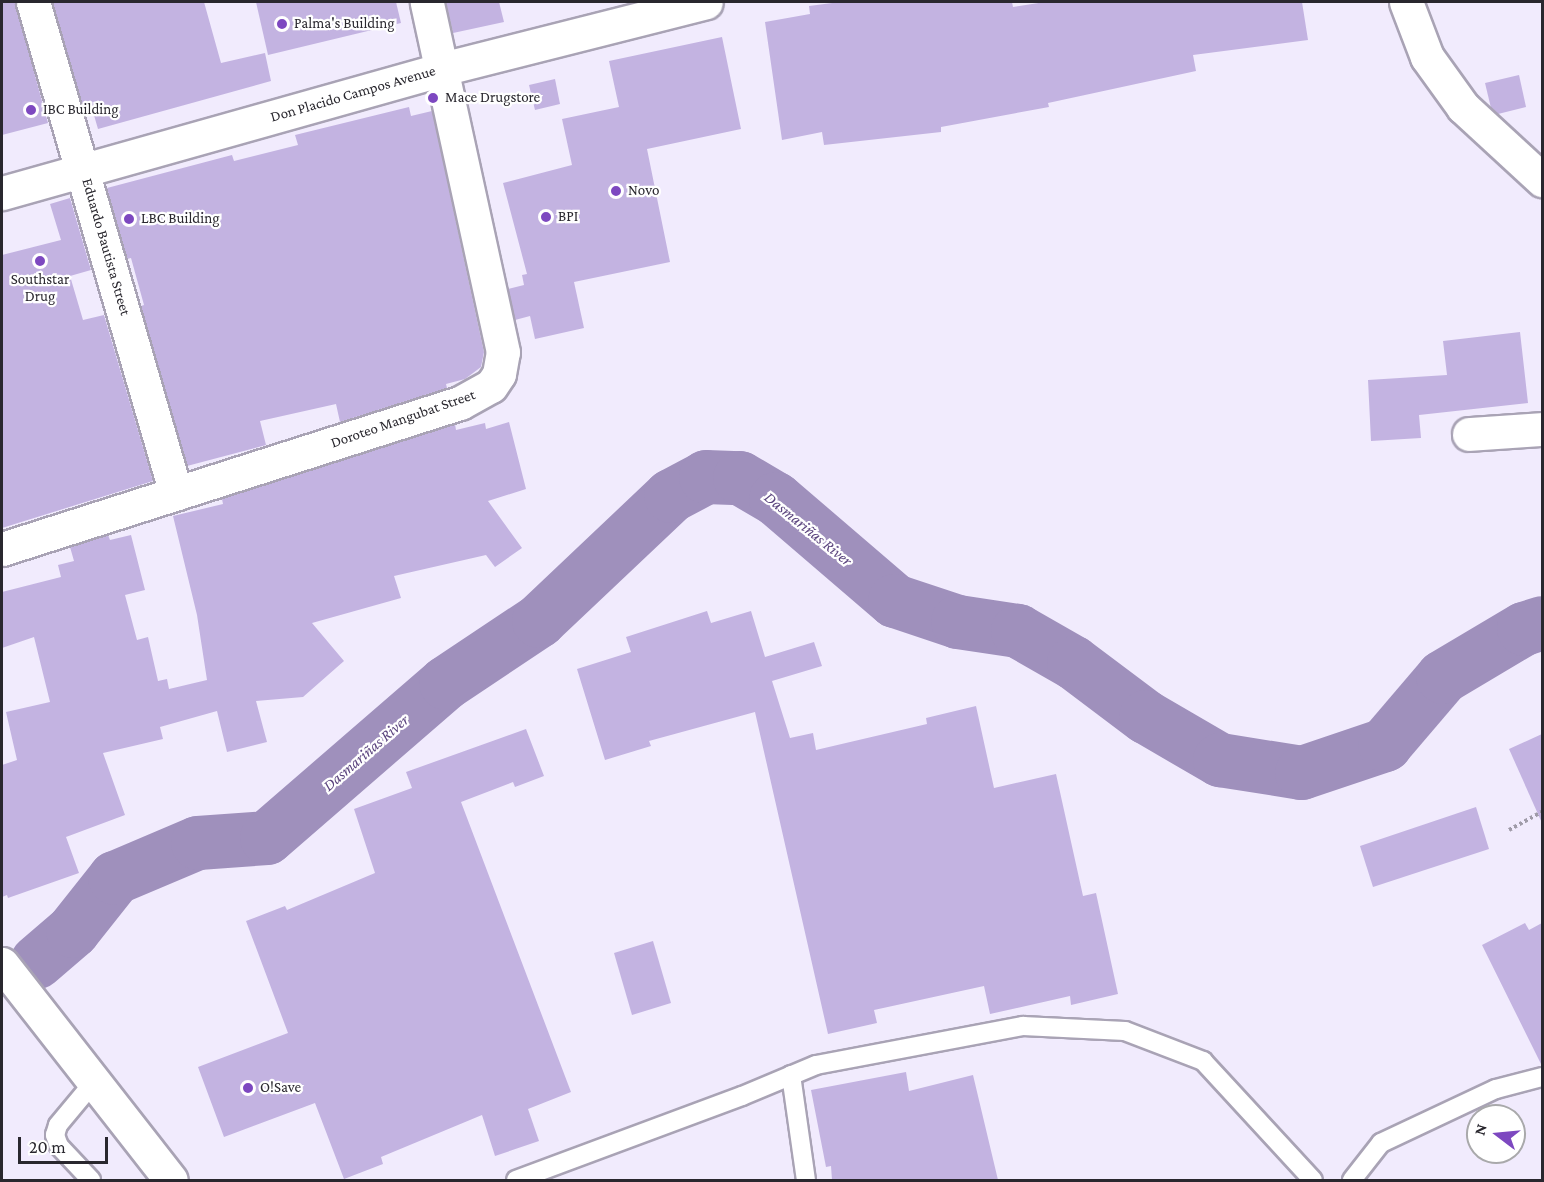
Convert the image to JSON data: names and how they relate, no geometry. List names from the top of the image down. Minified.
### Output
{"streets":{"street":["Don Placido Campos Avenue","Eduardo Bautista Street","Doroteo Mangubat Street"]},"crossings":[["Don Placido Campos Avenue","Eduardo Bautista Street"],["Don Placido Campos Avenue","Doroteo Mangubat Street"],["Eduardo Bautista Street","Doroteo Mangubat Street"]],"water":["Dasmariñas River"],"places":["Palma's Building","Mace Drugstore","IBC Building","Novo","BPI","LBC Building","Southstar Drug","O!Save"],"scale_bar":"20 m","north":"left"}
